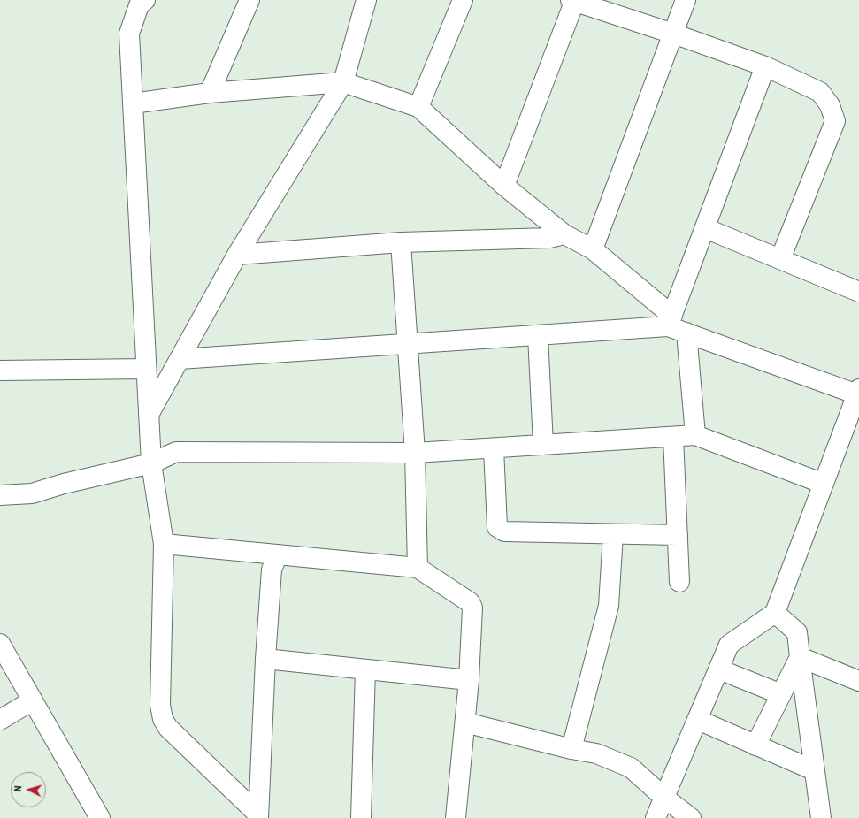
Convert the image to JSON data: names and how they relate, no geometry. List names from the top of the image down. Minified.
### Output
{"north":"left"}
